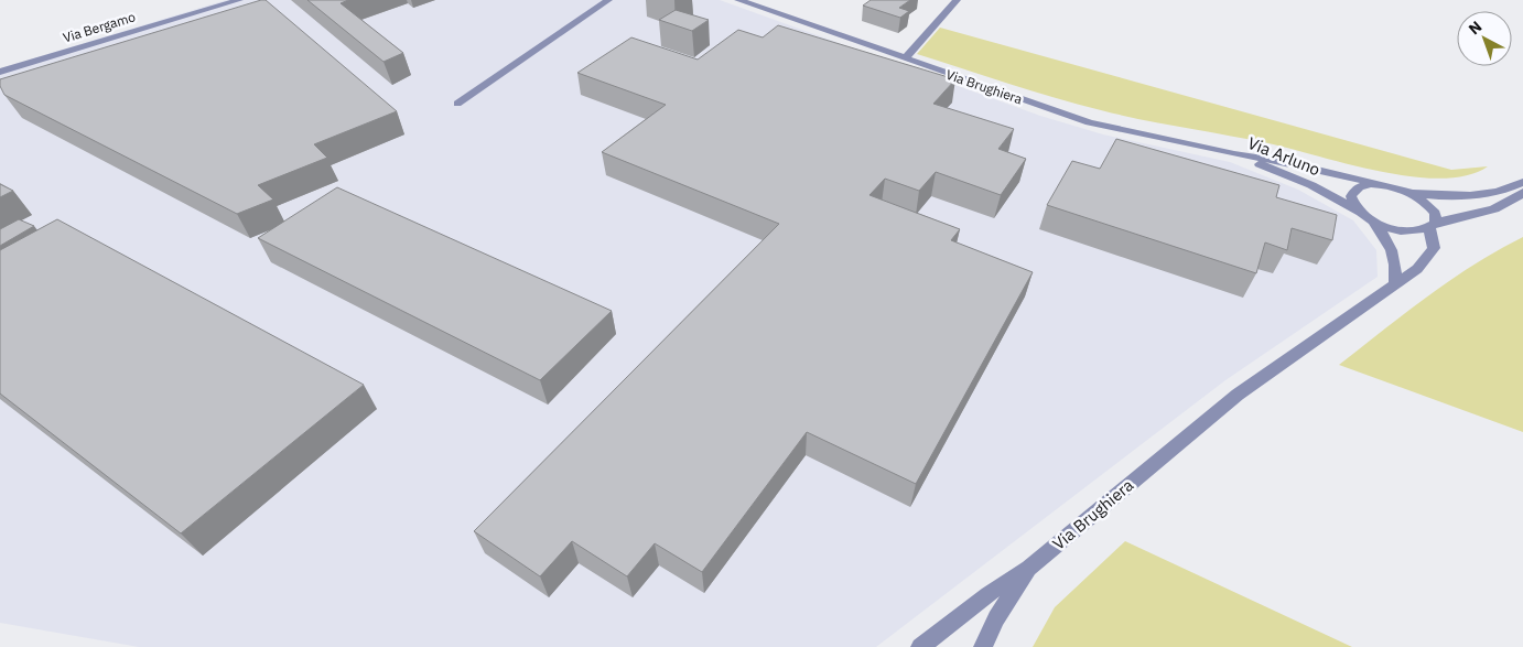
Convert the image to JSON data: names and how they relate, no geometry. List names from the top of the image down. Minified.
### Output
{"streets":{"street":["Via Bergamo","Via Brughiera","Via Arluno"]},"crossings":[["Via Brughiera","Via Arluno"]],"north":"top left"}
